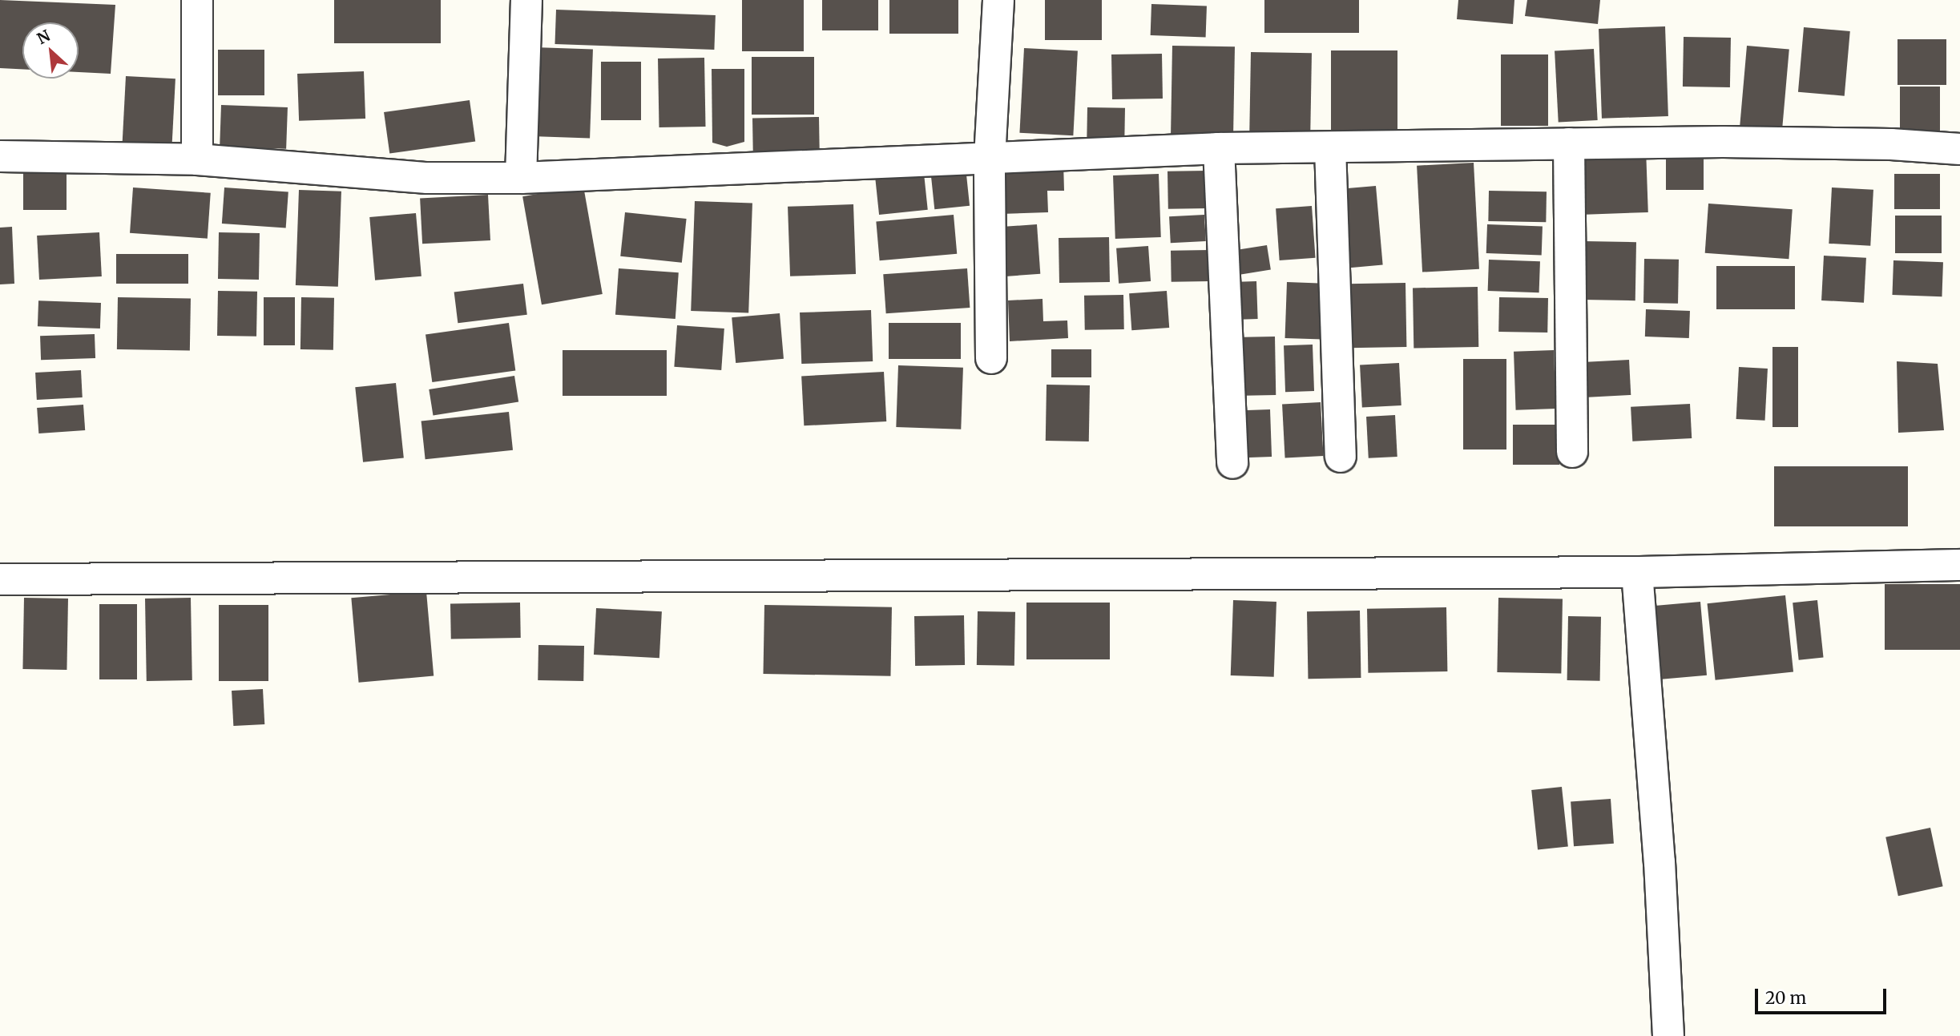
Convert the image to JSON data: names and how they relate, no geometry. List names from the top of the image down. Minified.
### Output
{"scale_bar":"20 m","north":"top left"}
